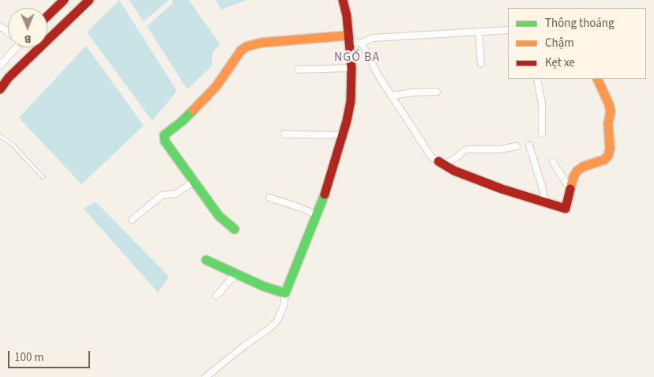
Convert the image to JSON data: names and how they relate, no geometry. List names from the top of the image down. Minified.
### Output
{"districts":["NGỔ BA"],"legend":["Thông thoáng","Chậm","Kẹt xe"],"scale_bar":"100 m","north":"bottom"}
